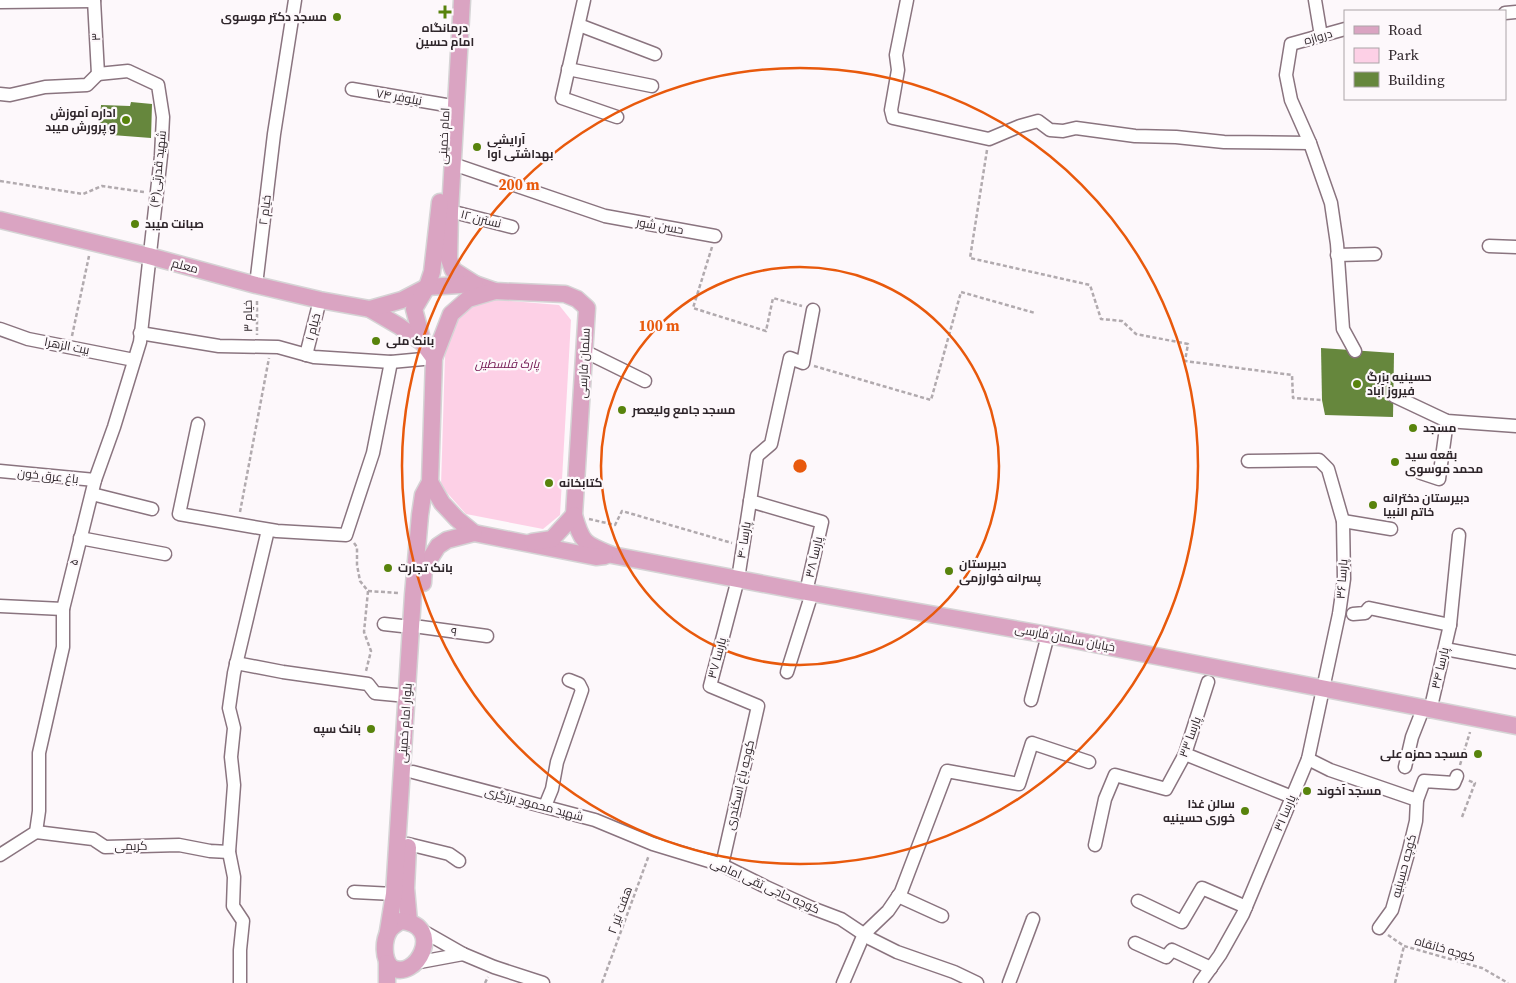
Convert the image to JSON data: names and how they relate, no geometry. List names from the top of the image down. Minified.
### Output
{"streets":{"main road":["امام خمینی","معلم","سلمان فارسی","خیابان سلمان فارسی","بلوار امام خمینی"],"street":["۳","دروازه","نیلوفر ۷۴","شهید قدرتی(۴)","خیام ۲","نسترن ۱۲","حسن شور","خیام ۱","بیت الزهرا","باغ عرق خون","پارسا ۴۰","پارسا ۳۸","۵","پارسا ۳۶","۹","پارسا ۳۷","پارسا ۳۴","پارسا ۳۳","کوچه باغ اسکندری","شهید محمود برزگری","پارسا ۳۱","کریمی","کوچه حسینیه","کوچه حاجی تقی امامی"],"path":["خیام ۳","هفت تیر ۲","کوچه خانقاه"]},"crossings":[["۳","شهید قدرتی(۴)"],["نیلوفر ۷۴","امام خمینی"],["امام خمینی","نسترن ۱۲"],["امام خمینی","حسن شور"],["شهید قدرتی(۴)","معلم"],["شهید قدرتی(۴)","۵"],["خیام ۲","معلم"],["خیام ۲","خیام ۳"],["معلم","خیام ۳"],["معلم","خیام ۱"],["معلم","۵"],["بیت الزهرا","۵"],["باغ عرق خون","۵"],["پارسا ۴۰","پارسا ۳۸"],["پارسا ۴۰","خیابان سلمان فارسی"],["پارسا ۴۰","پارسا ۳۷"],["پارسا ۳۸","خیابان سلمان فارسی"],["۵","کریمی"],["پارسا ۳۶","خیابان سلمان فارسی"],["پارسا ۳۶","پارسا ۳۱"],["۹","بلوار امام خمینی"],["خیابان سلمان فارسی","پارسا ۳۷"],["خیابان سلمان فارسی","پارسا ۳۴"],["خیابان سلمان فارسی","پارسا ۳۱"],["پارسا ۳۷","کوچه باغ اسکندری"],["بلوار امام خمینی","شهید محمود برزگری"],["کوچه باغ اسکندری","کوچه حاجی تقی امامی"],["شهید محمود برزگری","کوچه حاجی تقی امامی"],["شهید محمود برزگری","هفت تیر ۲"],["کوچه حسینیه","کوچه خانقاه"],["کوچه حاجی تقی امامی","هفت تیر ۲"]],"parks":["پارک فلسطین"],"places":{"health":["درمانگاه امام حسین"],"other":["مسجد دکتر موسوی","اداره آموزش و پرورش میبد","آرایشی بهداشتی آوا","صبانت میبد","بانک ملی","حسینیه بزرگ فیروز آباد","مسجد جامع ولیعصر","مسجد","بقعه سید محمد موسوی","کتابخانه","دبیرستان دخترانه خاتم النبیا","بانک تجارت","دبیرستان پسرانه خوارزمی","بانک سپه","مسجد حمزه علی","مسجد آخوند","سالن غذا خوری حسینیه"]},"legend":["Road","Park","Building"],"rings":["200 m","100 m"]}
